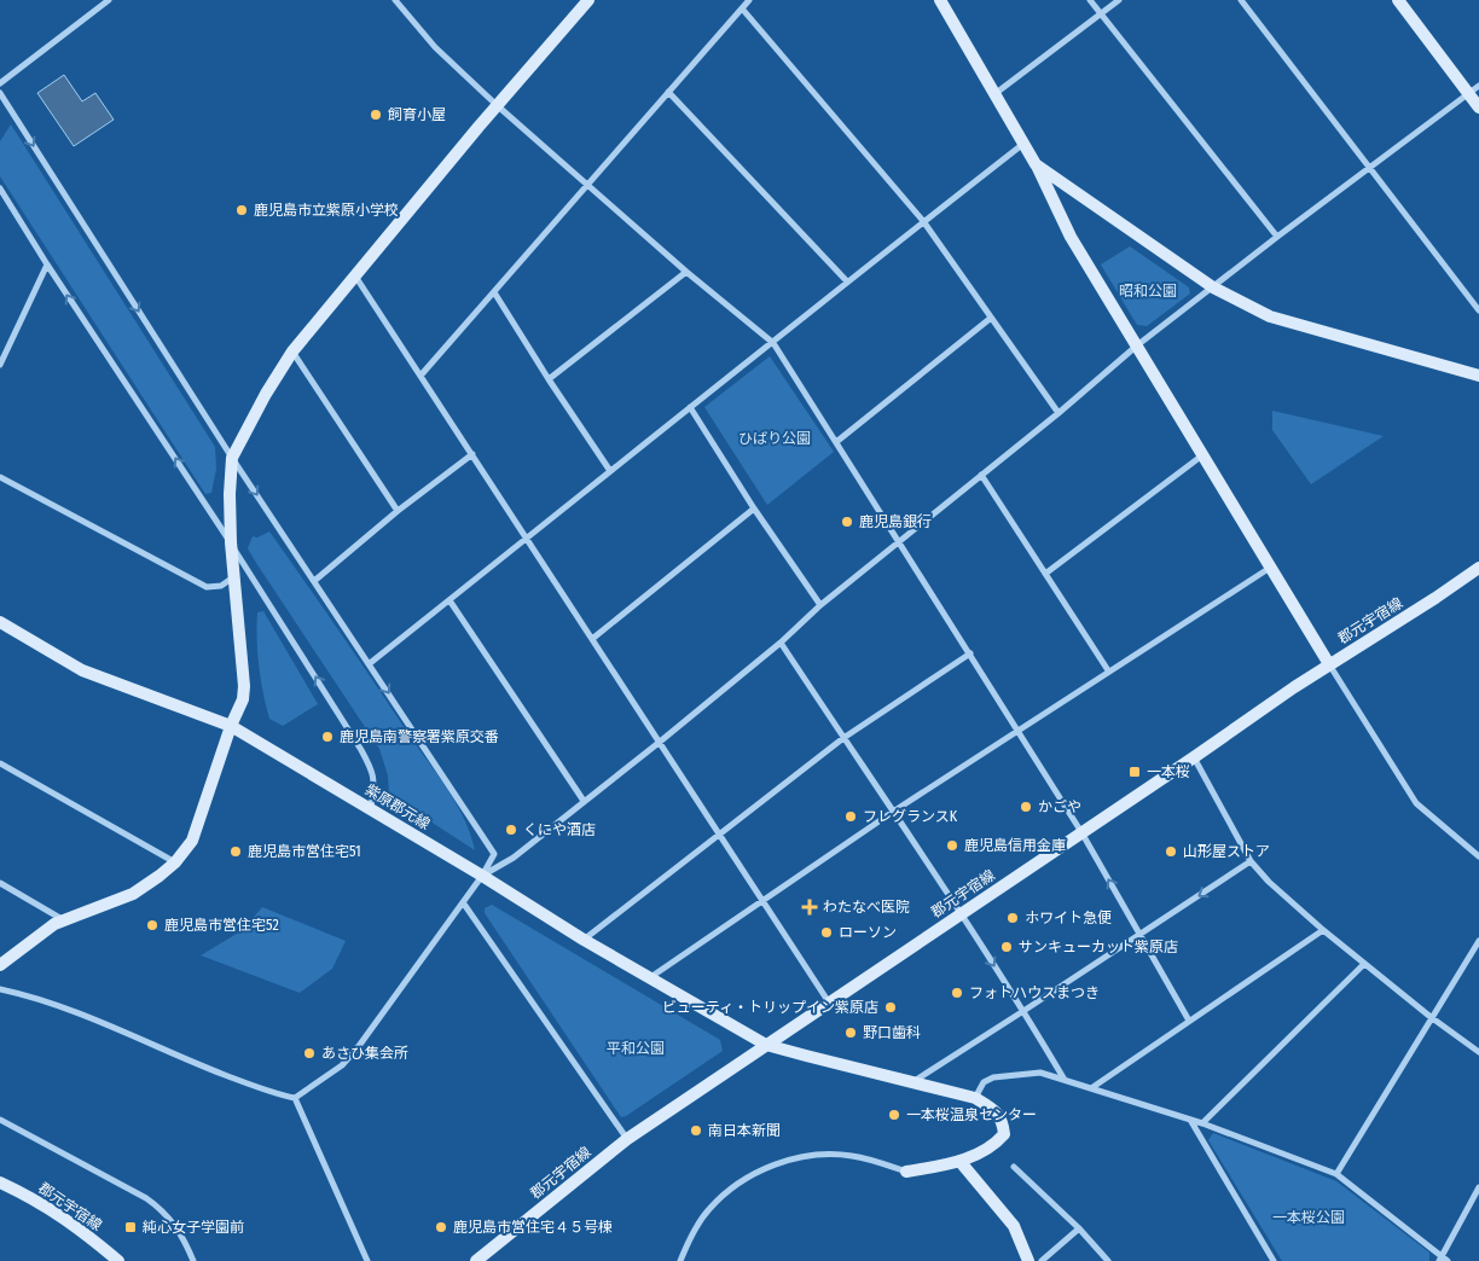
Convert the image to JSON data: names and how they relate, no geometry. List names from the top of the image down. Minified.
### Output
{"streets":{"street":["郡元宇宿線","紫原郡元線"]},"crossings":[["郡元宇宿線","紫原郡元線"]],"parks":["昭和公園","ひばり公園","平和公園","一本桜公園"],"places":{"other":["飼育小屋","鹿児島市立紫原小学校","鹿児島銀行","鹿児島南警察署紫原交番","かごや","フレグランスK","くにや酒店","鹿児島信用金庫","鹿児島市営住宅51","山形屋ストア","ホワイト急便","鹿児島市営住宅52","ローソン","サンキューカット紫原店","フォトハウスまつき","ビューティ・トリップイン紫原店","野口歯科","あさひ集会所","一本桜温泉センター","南日本新聞","鹿児島市営住宅４５号棟"],"transit":["一本桜","純心女子学園前"],"health":["わたなべ医院"]}}
